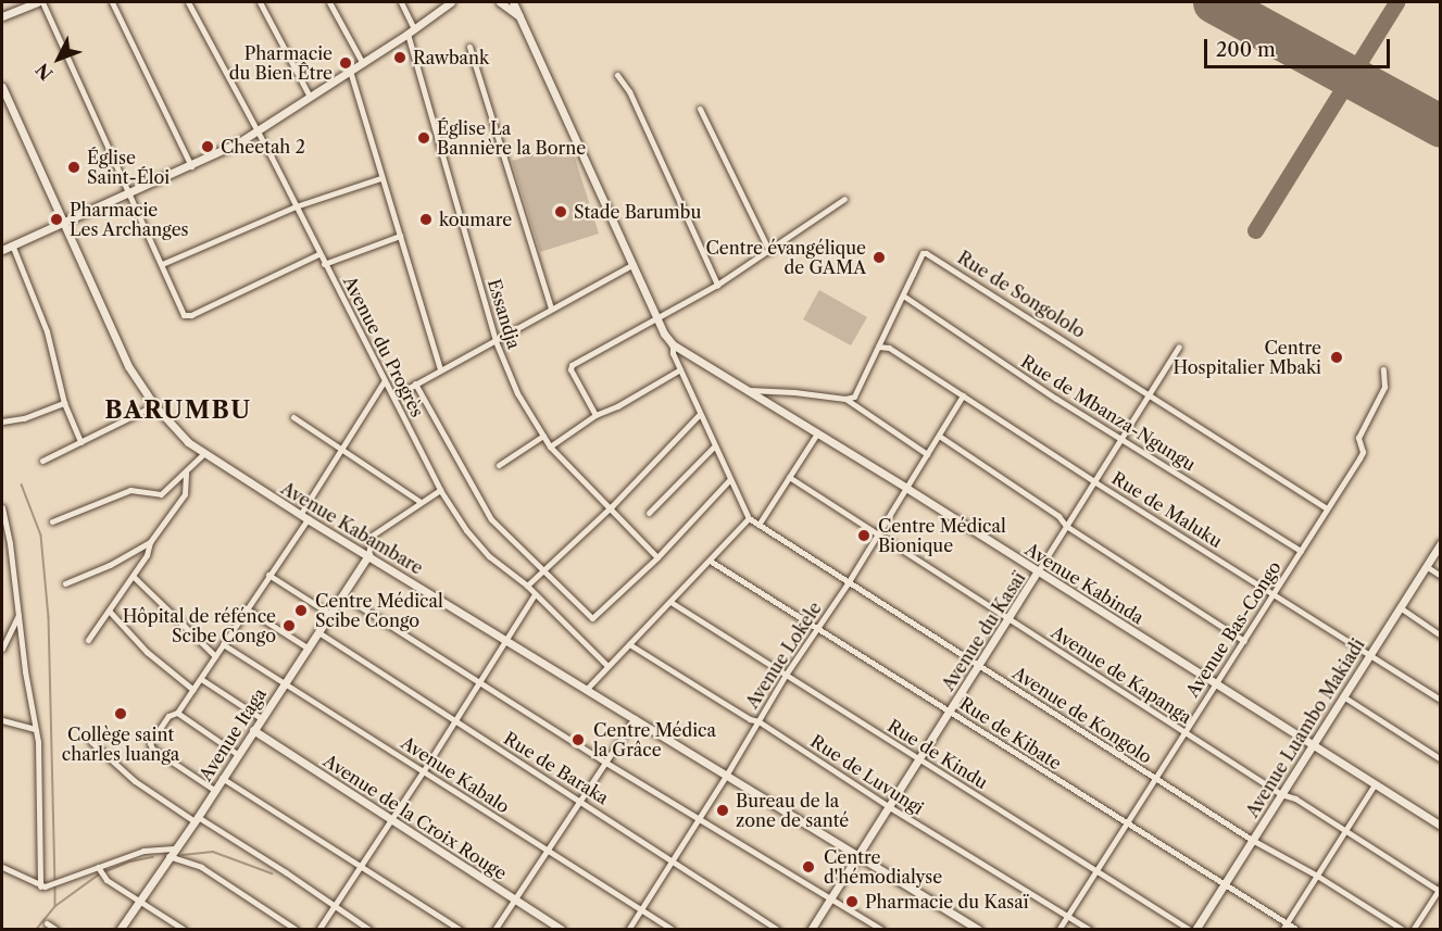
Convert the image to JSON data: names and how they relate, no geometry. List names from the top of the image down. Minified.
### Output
{"streets":{"street":["Rue de Songololo","Essandja","Avenue du Progrès","Rue de Mbanza-Ngungu","Rue de Maluku","Avenue Kabambare","Avenue Kabinda","Avenue Bas-Congo","Avenue du Kasaï","Avenue Lokele","Avenue de Kapanga","Avenue de Kongolo","Avenue Luambo Makiadi","Rue de Kibate","Avenue Itaga","Rue de Kindu","Rue de Baraka","Avenue Kabalo","Rue de Luvungi","Avenue de la Croix Rouge"]},"crossings":[["Rue de Songololo","Rue de Mbanza-Ngungu"],["Rue de Songololo","Rue de Maluku"],["Rue de Songololo","Avenue Bas-Congo"],["Rue de Songololo","Avenue du Kasaï"],["Rue de Mbanza-Ngungu","Avenue Bas-Congo"],["Rue de Mbanza-Ngungu","Avenue du Kasaï"],["Rue de Maluku","Avenue Bas-Congo"],["Rue de Maluku","Avenue du Kasaï"],["Rue de Maluku","Avenue Lokele"],["Rue de Maluku","Avenue Luambo Makiadi"],["Avenue Kabambare","Avenue du Kasaï"],["Avenue Kabambare","Avenue Lokele"],["Avenue Kabambare","Avenue Itaga"],["Avenue Kabinda","Avenue Bas-Congo"],["Avenue Kabinda","Avenue du Kasaï"],["Avenue Kabinda","Avenue Lokele"],["Avenue Kabinda","Avenue Luambo Makiadi"],["Avenue Bas-Congo","Avenue de Kapanga"],["Avenue Bas-Congo","Avenue de Kongolo"],["Avenue Bas-Congo","Rue de Kibate"],["Avenue Bas-Congo","Rue de Kindu"],["Avenue Bas-Congo","Rue de Luvungi"],["Avenue du Kasaï","Avenue de Kapanga"],["Avenue du Kasaï","Avenue de Kongolo"],["Avenue du Kasaï","Rue de Kibate"],["Avenue du Kasaï","Rue de Kindu"],["Avenue du Kasaï","Rue de Luvungi"],["Avenue Lokele","Avenue de Kapanga"],["Avenue Lokele","Avenue de Kongolo"],["Avenue Lokele","Rue de Kibate"],["Avenue Lokele","Rue de Kindu"],["Avenue Lokele","Rue de Baraka"],["Avenue Lokele","Avenue Kabalo"],["Avenue Lokele","Rue de Luvungi"],["Avenue de Kapanga","Avenue Luambo Makiadi"],["Avenue de Kongolo","Avenue Luambo Makiadi"],["Avenue Luambo Makiadi","Rue de Kibate"],["Avenue Itaga","Rue de Baraka"],["Avenue Itaga","Avenue Kabalo"],["Avenue Itaga","Avenue de la Croix Rouge"]],"districts":["BARUMBU"],"places":["Rawbank","Pharmacie du Bien Être","Église La Bannière la Borne","Cheetah 2","Église Saint-Éloi","Stade Barumbu","Pharmacie Les Archanges","koumare","Centre évangélique de GAMA","Centre Hospitalier Mbaki","Centre Médical Bionique","Centre Médical Scibe Congo","Hôpital de réfénce Scibe Congo","Collège saint charles luanga","Centre Médica la Grâce","Bureau de la zone de santé","Centre d'hémodialyse","Pharmacie du Kasaï"],"scale_bar":"200 m","north":"bottom left"}
